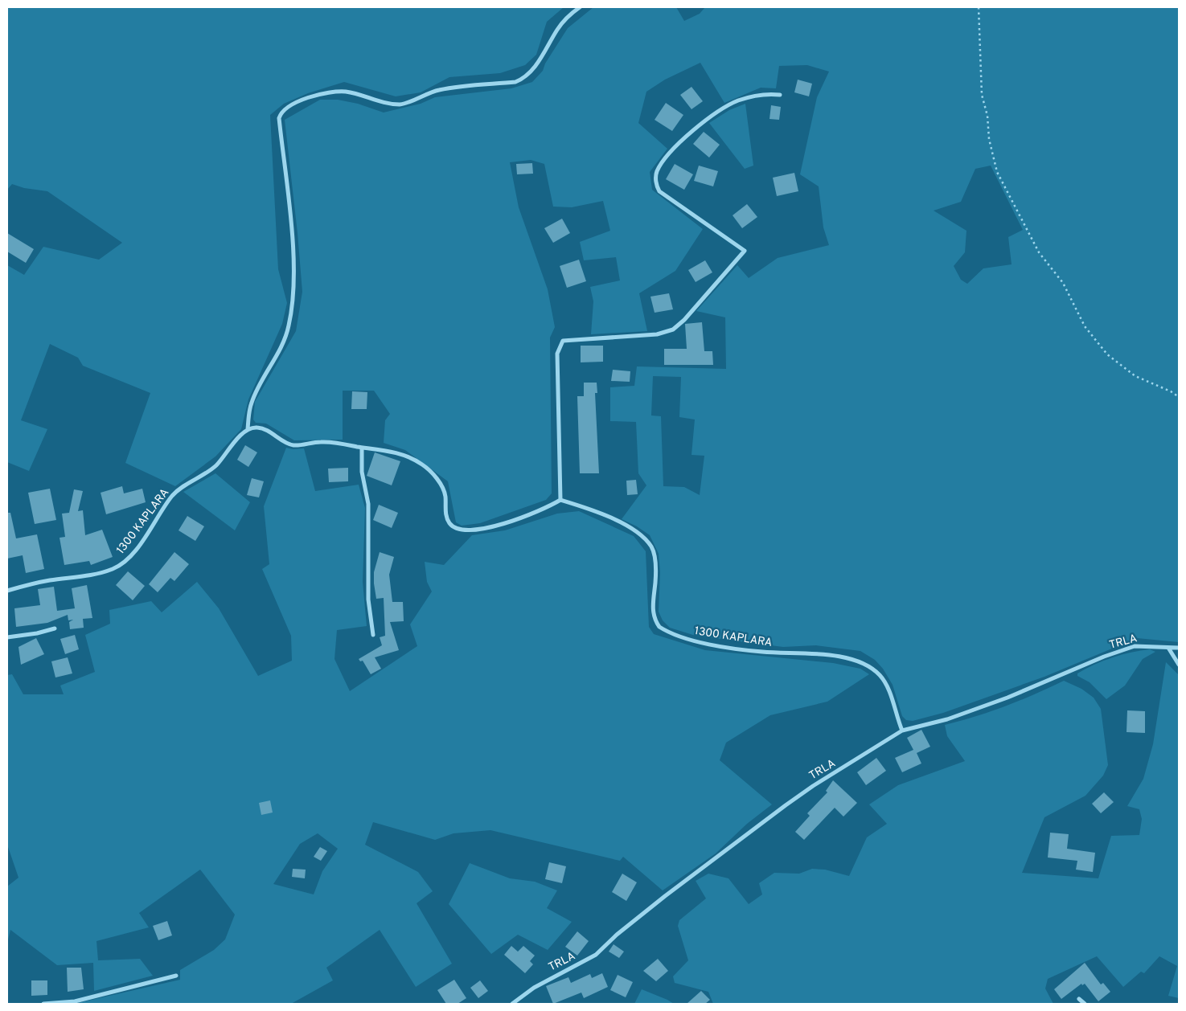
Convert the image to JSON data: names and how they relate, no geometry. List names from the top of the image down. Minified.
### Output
{"streets":{"street":["1300 KAPLARA","TRLA"]},"crossings":[["1300 KAPLARA","TRLA"]]}
